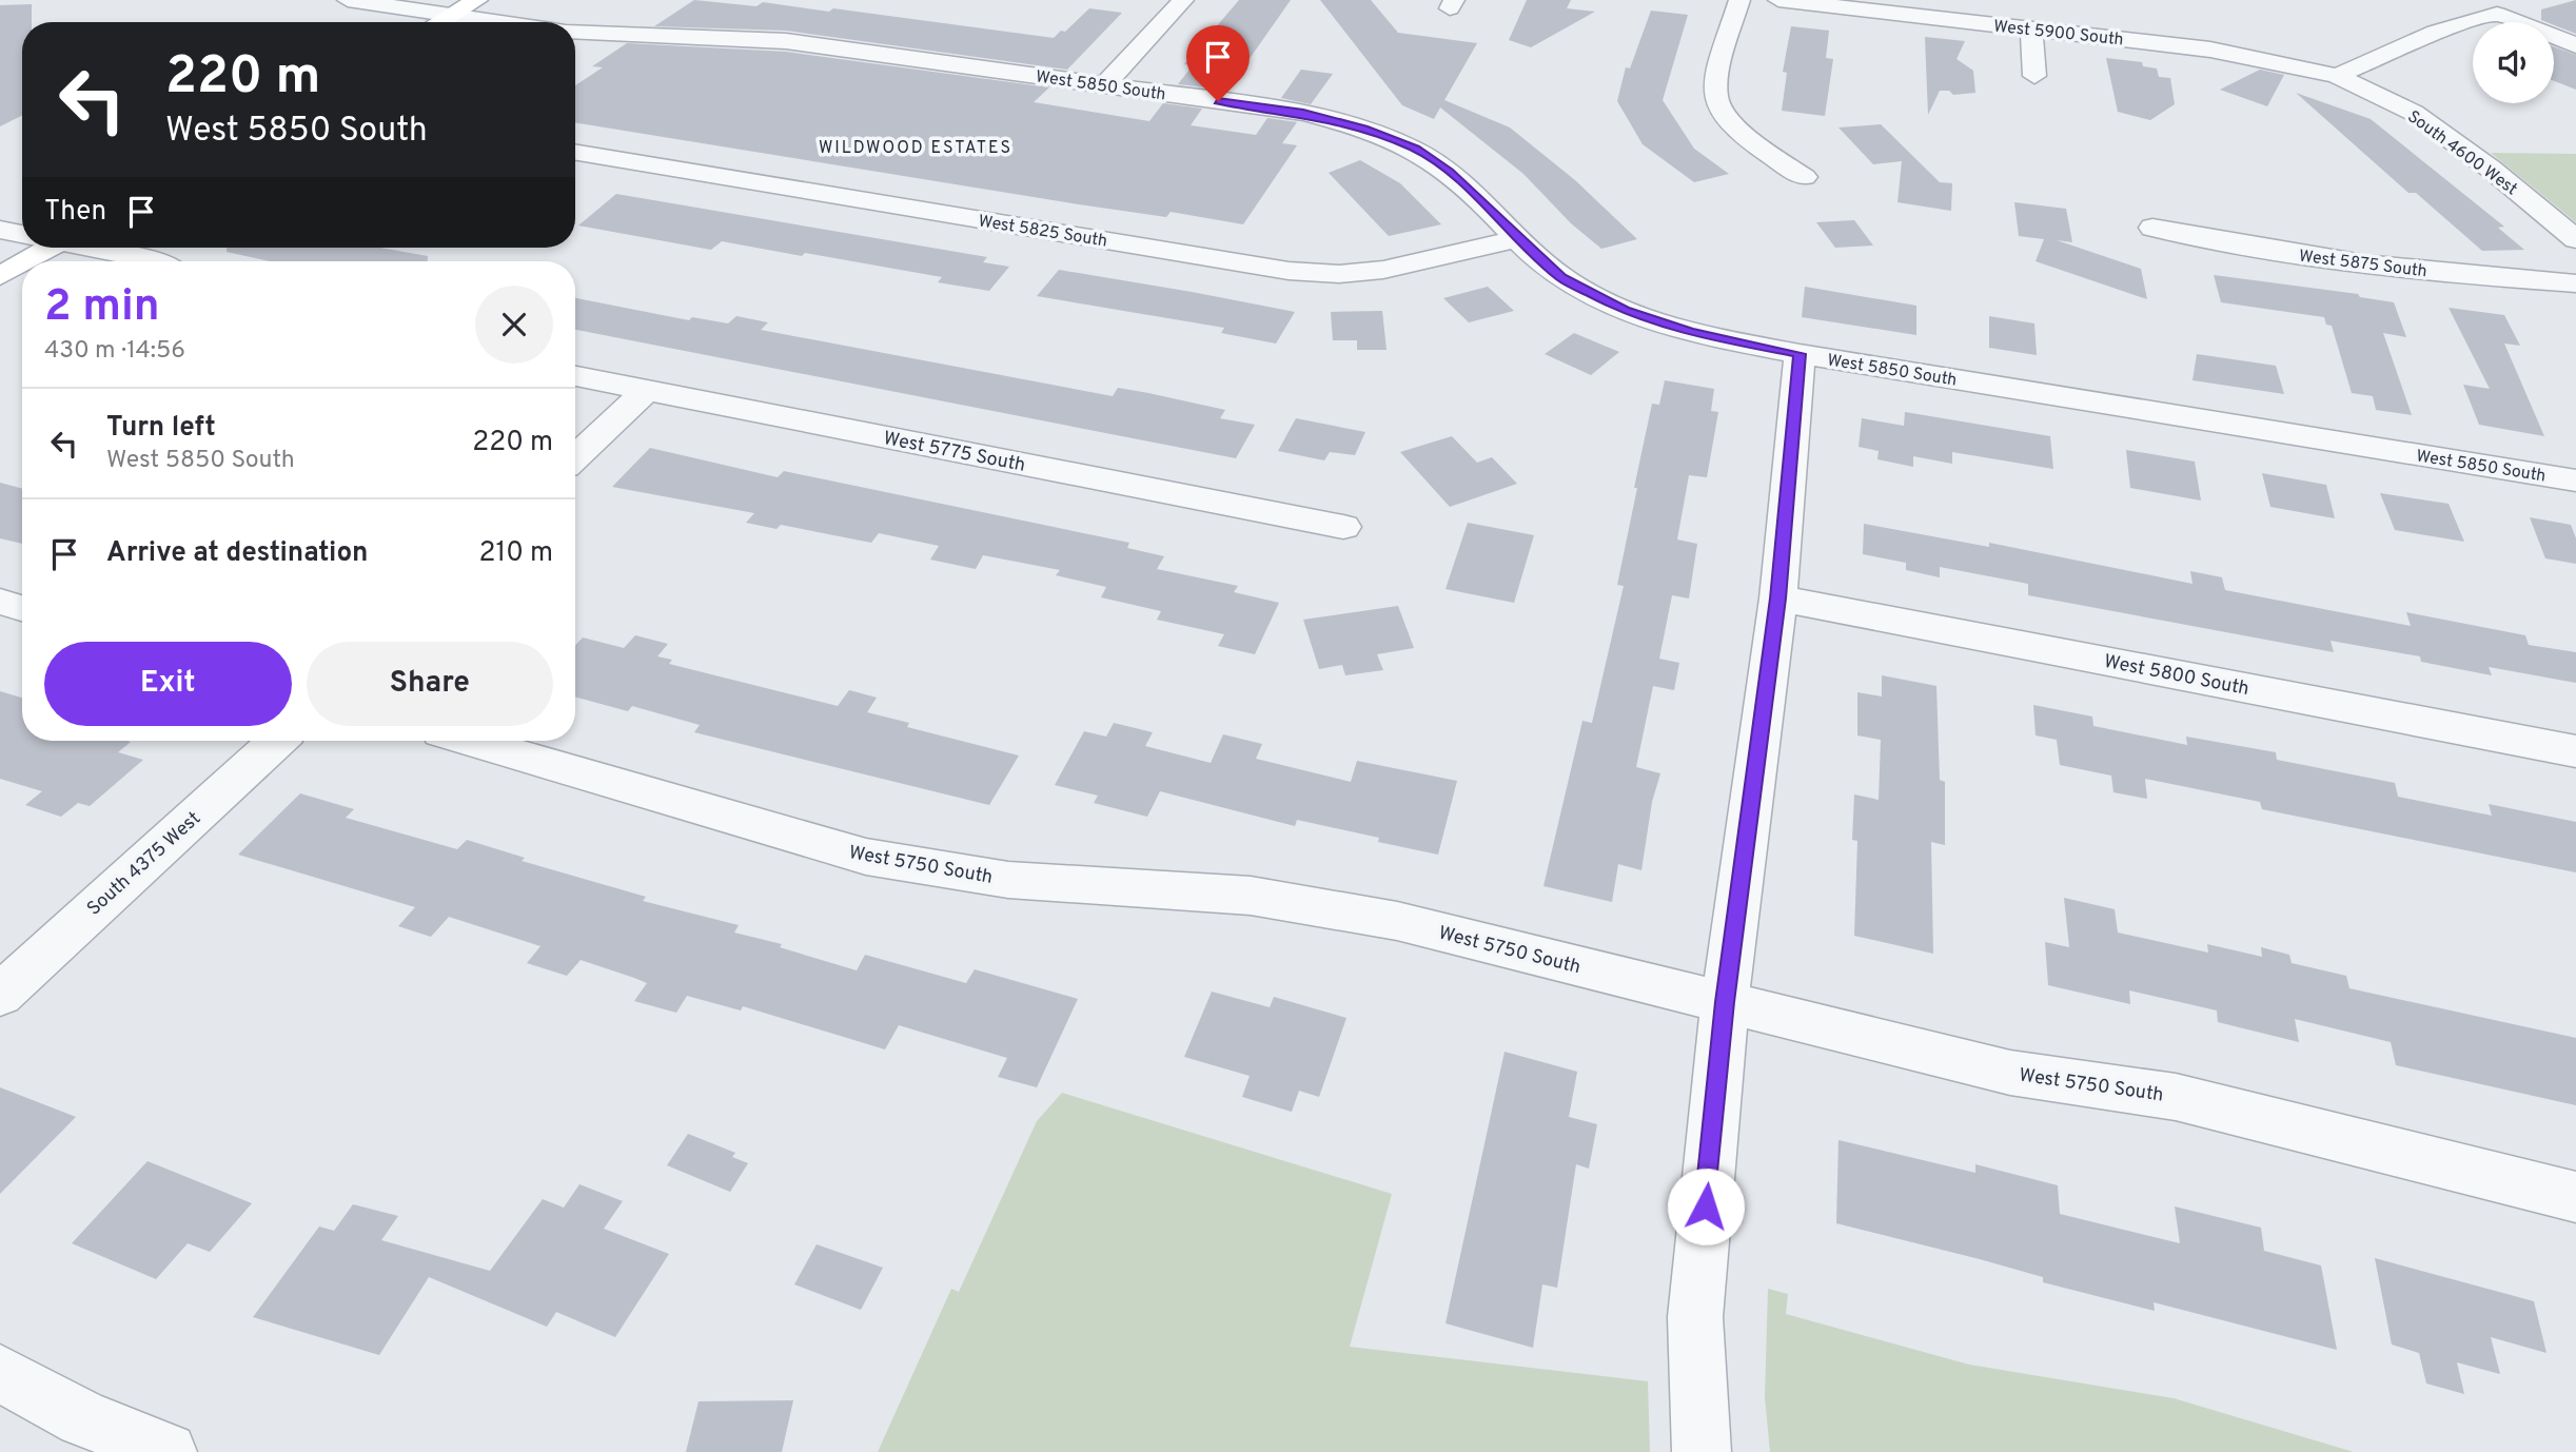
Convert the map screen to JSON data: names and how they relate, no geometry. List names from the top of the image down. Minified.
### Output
{"streets":{"street":["West 5900 South","West 5850 South","South 4600 West","West 5825 South","West 5875 South","West 5775 South","West 5800 South","South 4375 West","West 5750 South"]},"crossings":[["West 5900 South","South 4600 West"],["West 5850 South","West 5825 South"]],"districts":["WILDWOOD ESTATES"],"page":{"turn":["220 m","West 5850 South"],"then":"Then","heading":["2 min","430 m · 14:56"],"list":[{"name":"Turn left","note":"West 5850 South","value":"220 m"},{"name":"Arrive at destination","value":"210 m"}],"buttons":["Exit","Share"]}}
